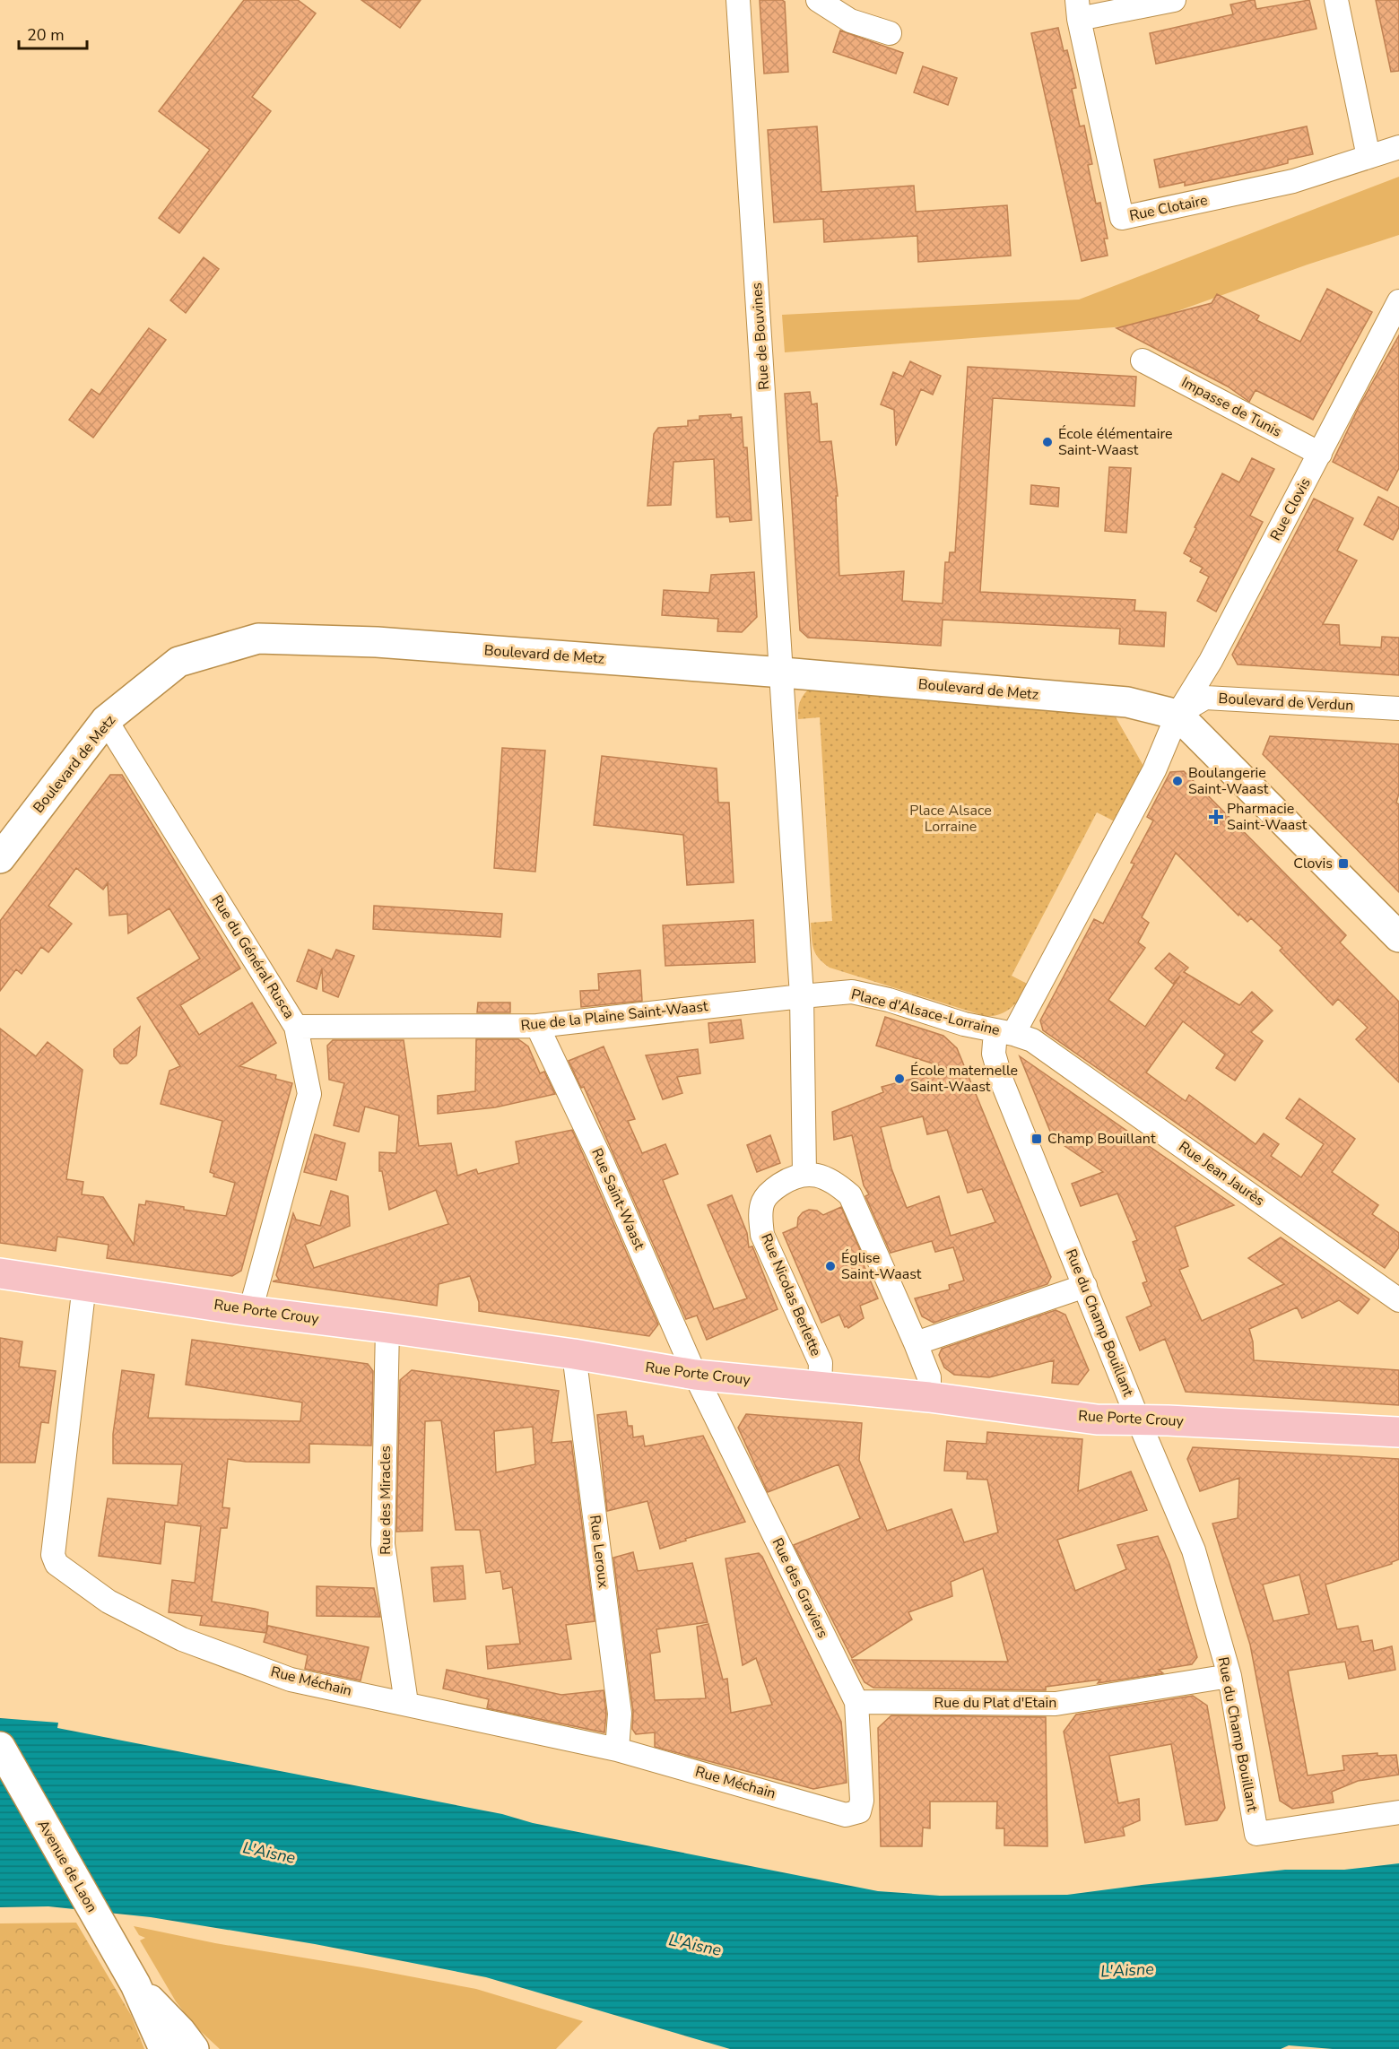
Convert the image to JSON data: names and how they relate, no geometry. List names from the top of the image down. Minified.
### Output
{"streets":{"main road":["Boulevard de Metz","Rue Porte Crouy","Avenue de Laon"],"street":["Rue Clotaire","Rue de Bouvines","Impasse de Tunis","Rue Clovis","Boulevard de Verdun","Rue du Général Rusca","Place d'Alsace-Lorraine","Rue de la Plaine Saint-Waast","Rue Jean Jaurès","Rue Saint-Waast","Rue Nicolas Berlette","Rue du Champ Bouillant","Rue des Miracles","Rue Leroux","Rue des Graviers","Rue Méchain","Rue du Plat d'Etain"]},"crossings":[["Rue de Bouvines","Boulevard de Metz"],["Impasse de Tunis","Rue Clovis"],["Rue Clovis","Boulevard de Metz"],["Rue Clovis","Boulevard de Verdun"],["Rue Clovis","Place d'Alsace-Lorraine"],["Boulevard de Metz","Boulevard de Verdun"],["Boulevard de Metz","Rue du Général Rusca"],["Boulevard de Metz","Place d'Alsace-Lorraine"],["Boulevard de Verdun","Place d'Alsace-Lorraine"],["Rue du Général Rusca","Rue de la Plaine Saint-Waast"],["Rue du Général Rusca","Rue Porte Crouy"],["Place d'Alsace-Lorraine","Rue de la Plaine Saint-Waast"],["Place d'Alsace-Lorraine","Rue Jean Jaurès"],["Place d'Alsace-Lorraine","Rue du Champ Bouillant"],["Rue de la Plaine Saint-Waast","Rue Saint-Waast"],["Rue Jean Jaurès","Rue du Champ Bouillant"],["Rue Saint-Waast","Rue Porte Crouy"],["Rue Saint-Waast","Rue des Graviers"],["Rue Nicolas Berlette","Rue Porte Crouy"],["Rue Porte Crouy","Rue du Champ Bouillant"],["Rue Porte Crouy","Rue des Miracles"],["Rue Porte Crouy","Rue Leroux"],["Rue Porte Crouy","Rue des Graviers"],["Rue Porte Crouy","Rue Méchain"],["Rue du Champ Bouillant","Rue du Plat d'Etain"],["Rue des Miracles","Rue Méchain"],["Rue Leroux","Rue Méchain"],["Rue des Graviers","Rue Méchain"],["Rue des Graviers","Rue du Plat d'Etain"]],"water":["L'Aisne"],"parks":["Place Alsace Lorraine"],"places":{"other":["École élémentaire Saint-Waast","Boulangerie Saint-Waast","École maternelle Saint-Waast","Église Saint-Waast"],"health":["Pharmacie Saint-Waast"],"transit":["Clovis","Champ Bouillant"]},"scale_bar":"20 m"}
